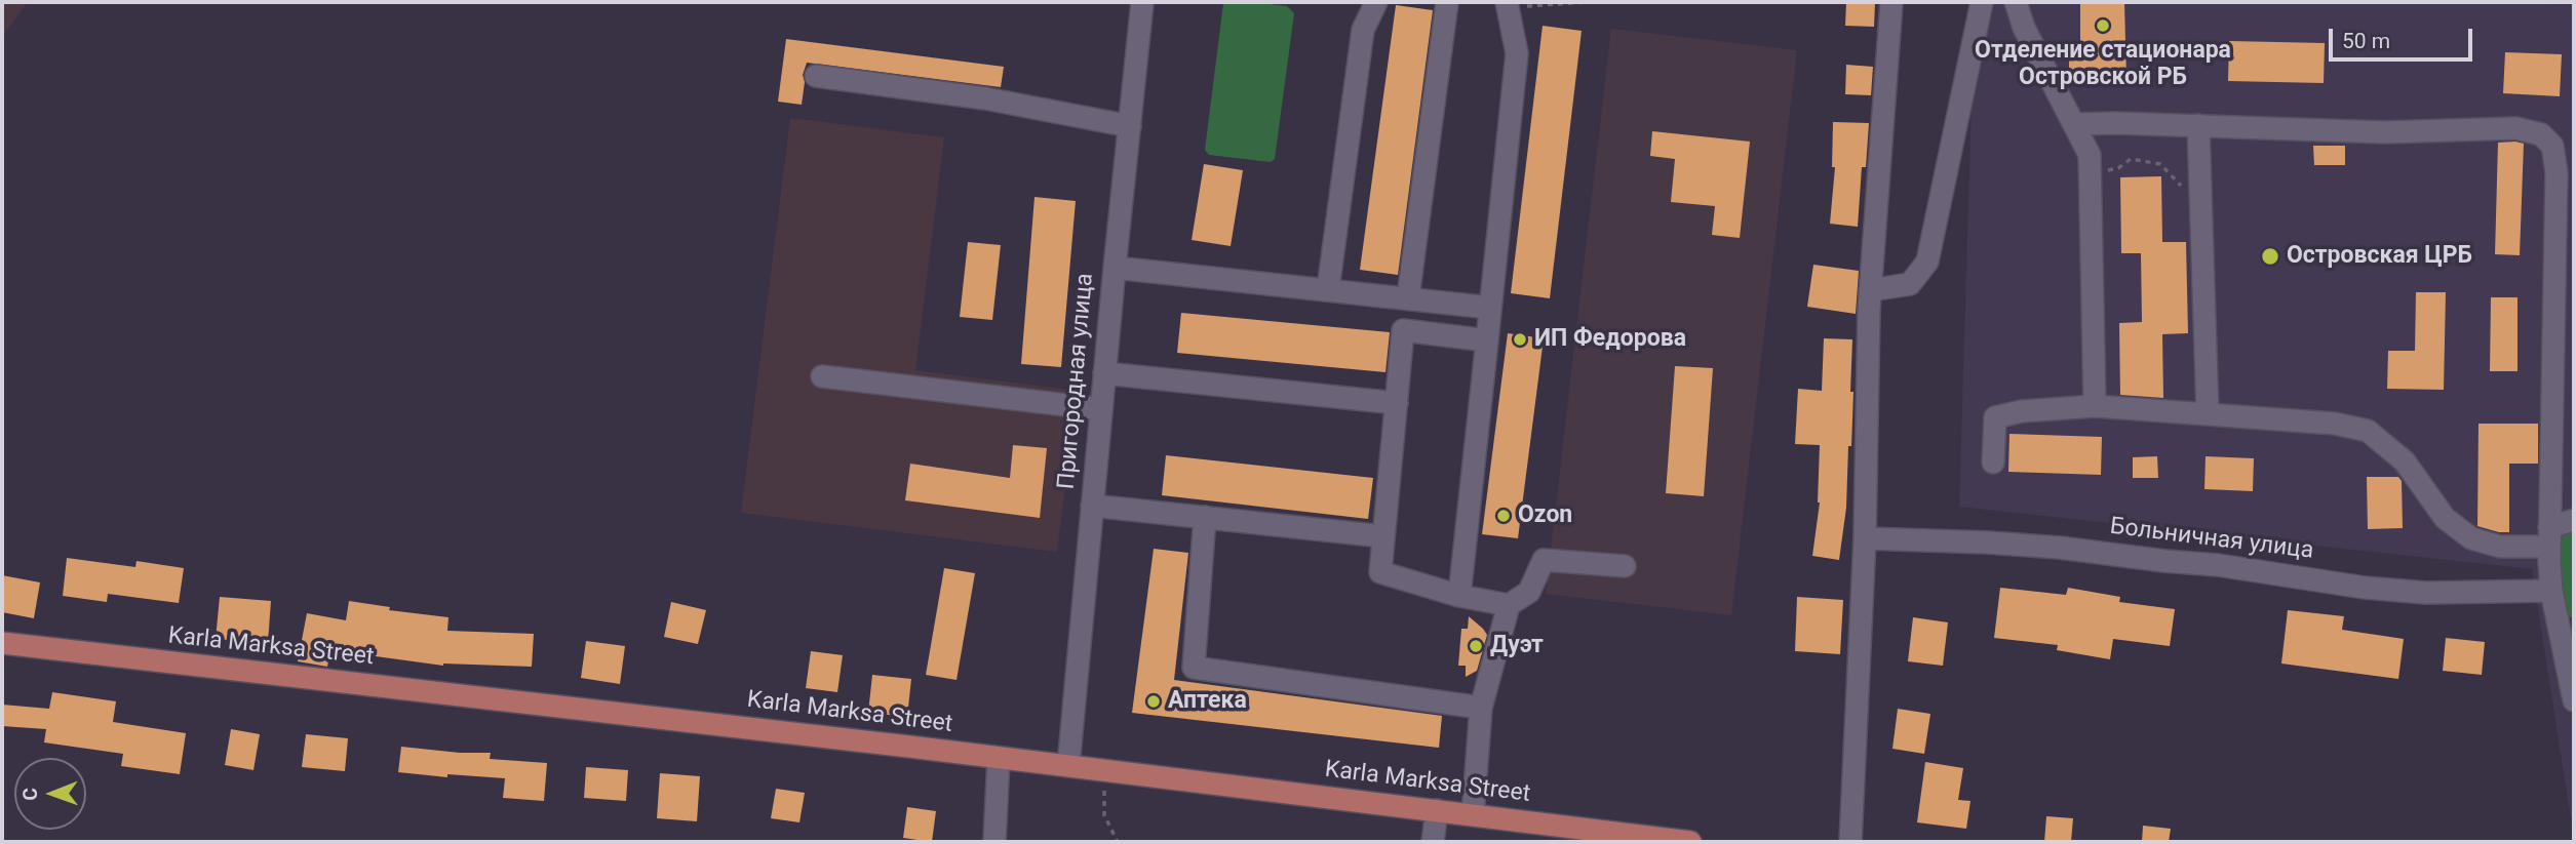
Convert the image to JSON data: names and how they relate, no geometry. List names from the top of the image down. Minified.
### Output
{"streets":{"main road":["Karla Marksa Street"],"street":["Пригородная улица","Больничная улица"]},"crossings":[["Пригородная улица","Karla Marksa Street"]],"places":["Отделение стационара Островской РБ","Островская ЦРБ","ИП Федорова","Ozon","Дуэт","Аптека"],"scale_bar":"50 m","north":"left"}
